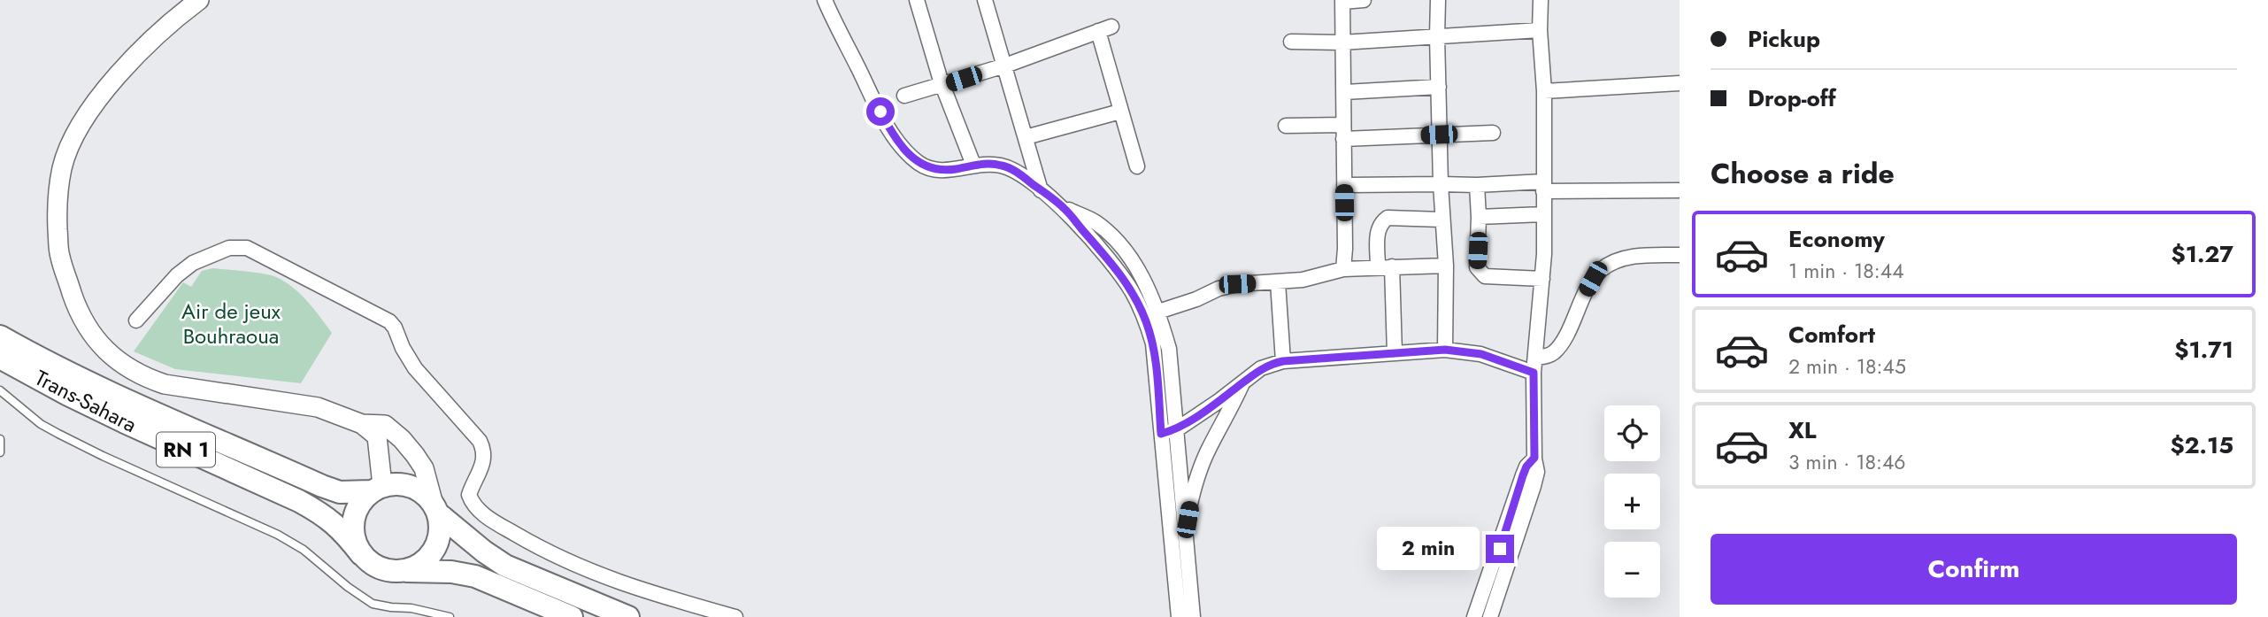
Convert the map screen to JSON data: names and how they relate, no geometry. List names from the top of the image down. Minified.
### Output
{"streets":{"highway":["Trans-Sahara","RN 1"]},"parks":["Air de jeux Bouhraoua"],"page":{"banner":["Pickup","Drop-off"],"heading":"Choose a ride","list":[{"name":"Economy","note":"1 min · 18:44","value":"$1.27"},{"name":"Comfort","note":"2 min · 18:45","value":"$1.71"},{"name":"XL","note":"3 min · 18:46","value":"$2.15"}],"map_buttons":["+","−"],"buttons":"Confirm","bubble":"2 min"}}
